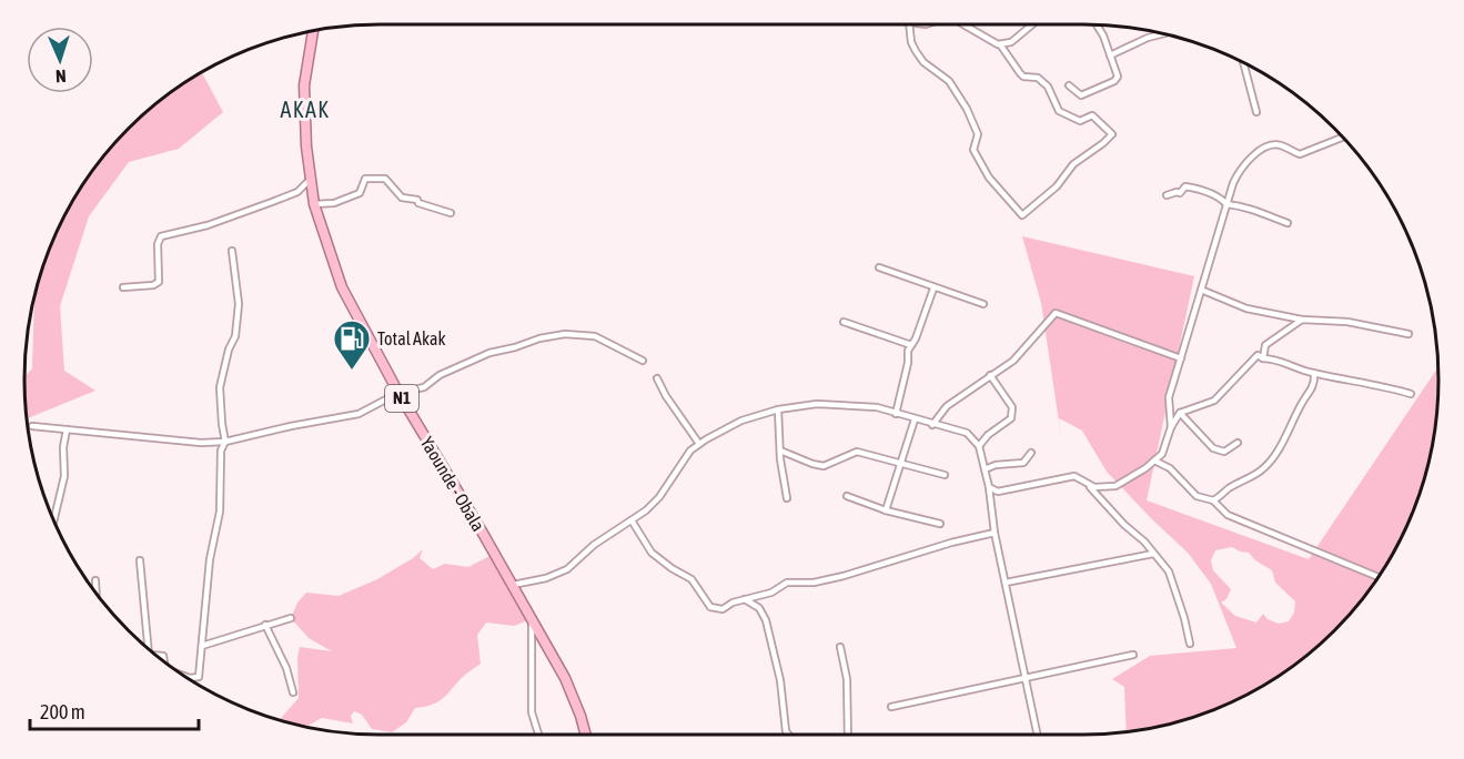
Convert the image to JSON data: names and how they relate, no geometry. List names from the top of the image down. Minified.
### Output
{"streets":{"highway":["N1","Yaounde - Obala"]},"districts":["AKAK"],"places":{"fuel station":["Total Akak"]},"scale_bar":"200 m","north":"bottom"}
